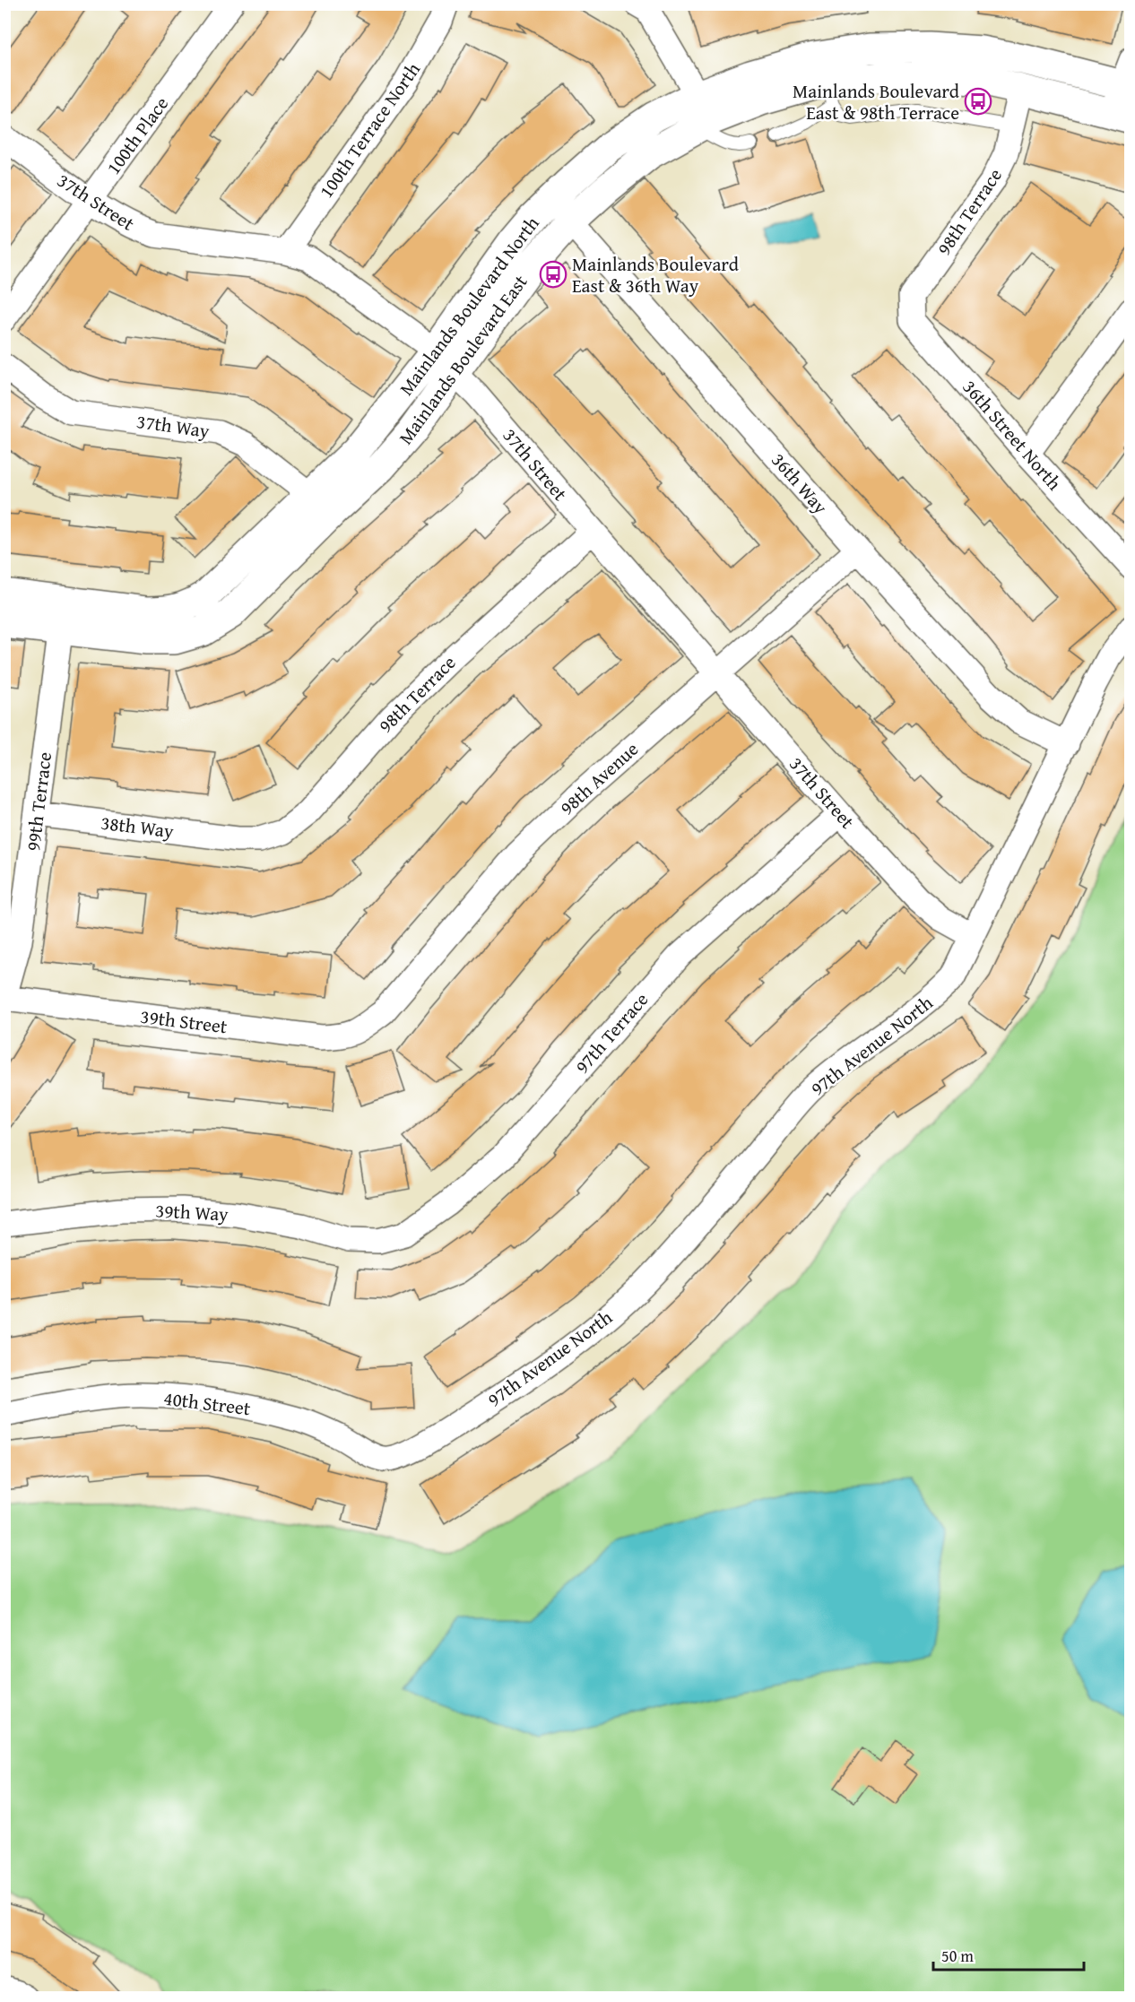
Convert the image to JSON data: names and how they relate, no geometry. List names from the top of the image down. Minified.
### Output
{"streets":{"street":["100th Terrace North","100th Place","37th Street","98th Terrace","Mainlands Boulevard North","Mainlands Boulevard East","37th Way","36th Street North","36th Way","98th Avenue","99th Terrace","38th Way","39th Street","97th Terrace","97th Avenue North","39th Way","40th Street"]},"crossings":[["100th Terrace North","37th Street"],["100th Place","37th Street"],["37th Street","98th Terrace"],["37th Street","Mainlands Boulevard North"],["37th Street","Mainlands Boulevard East"],["37th Street","98th Avenue"],["37th Street","97th Terrace"],["37th Street","97th Avenue North"],["98th Terrace","Mainlands Boulevard East"],["98th Terrace","36th Street North"],["98th Terrace","38th Way"],["Mainlands Boulevard North","Mainlands Boulevard East"],["Mainlands Boulevard North","37th Way"],["Mainlands Boulevard North","36th Way"],["Mainlands Boulevard North","99th Terrace"],["Mainlands Boulevard East","37th Way"],["Mainlands Boulevard East","36th Way"],["Mainlands Boulevard East","99th Terrace"],["36th Way","98th Avenue"],["36th Way","97th Avenue North"],["98th Avenue","39th Street"],["99th Terrace","38th Way"],["99th Terrace","39th Street"],["97th Terrace","39th Way"],["97th Avenue North","40th Street"]],"places":{"bus stop":["Mainlands Boulevard East & 98th Terrace","Mainlands Boulevard East & 36th Way"]},"scale_bar":"50 m"}
